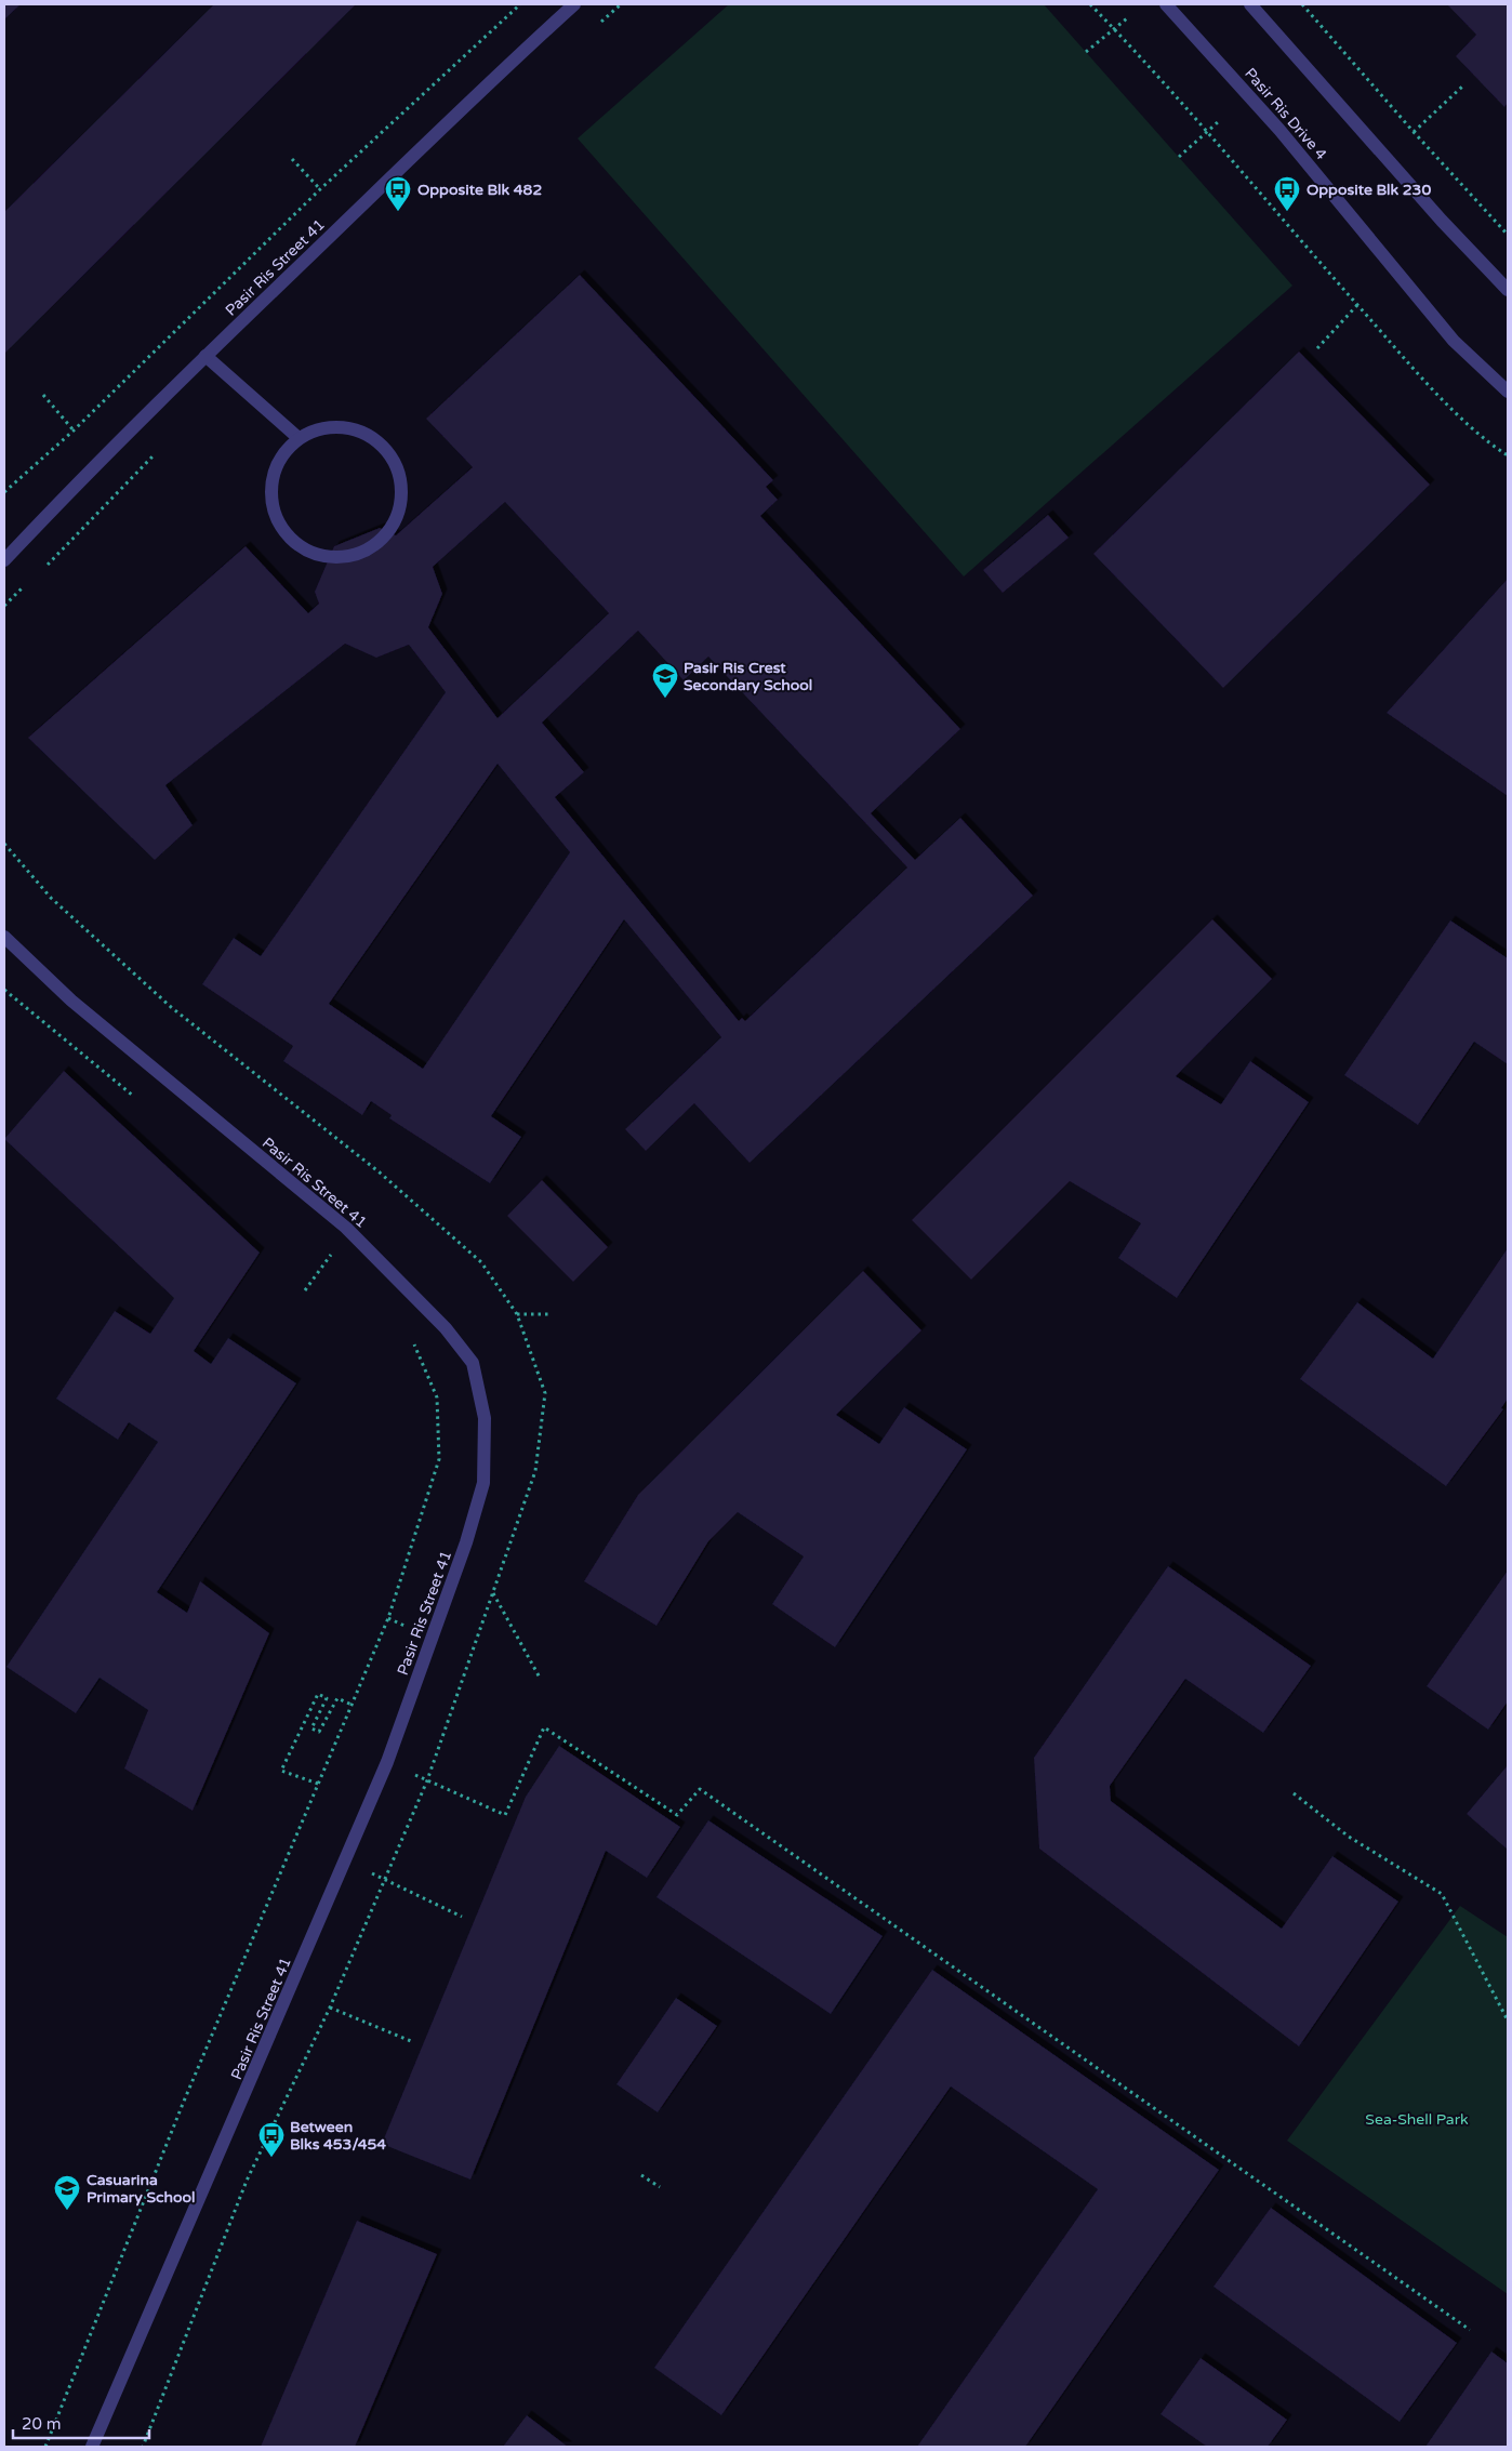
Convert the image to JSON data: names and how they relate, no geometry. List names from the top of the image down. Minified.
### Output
{"streets":{"street":["Pasir Ris Drive 4","Pasir Ris Street 41"]},"parks":["Sea-Shell Park"],"places":{"bus stop":["Opposite Blk 482","Opposite Blk 230","Between Blks 453/454"],"school or university":["Pasir Ris Crest Secondary School","Casuarina Primary School"]},"scale_bar":"20 m"}
